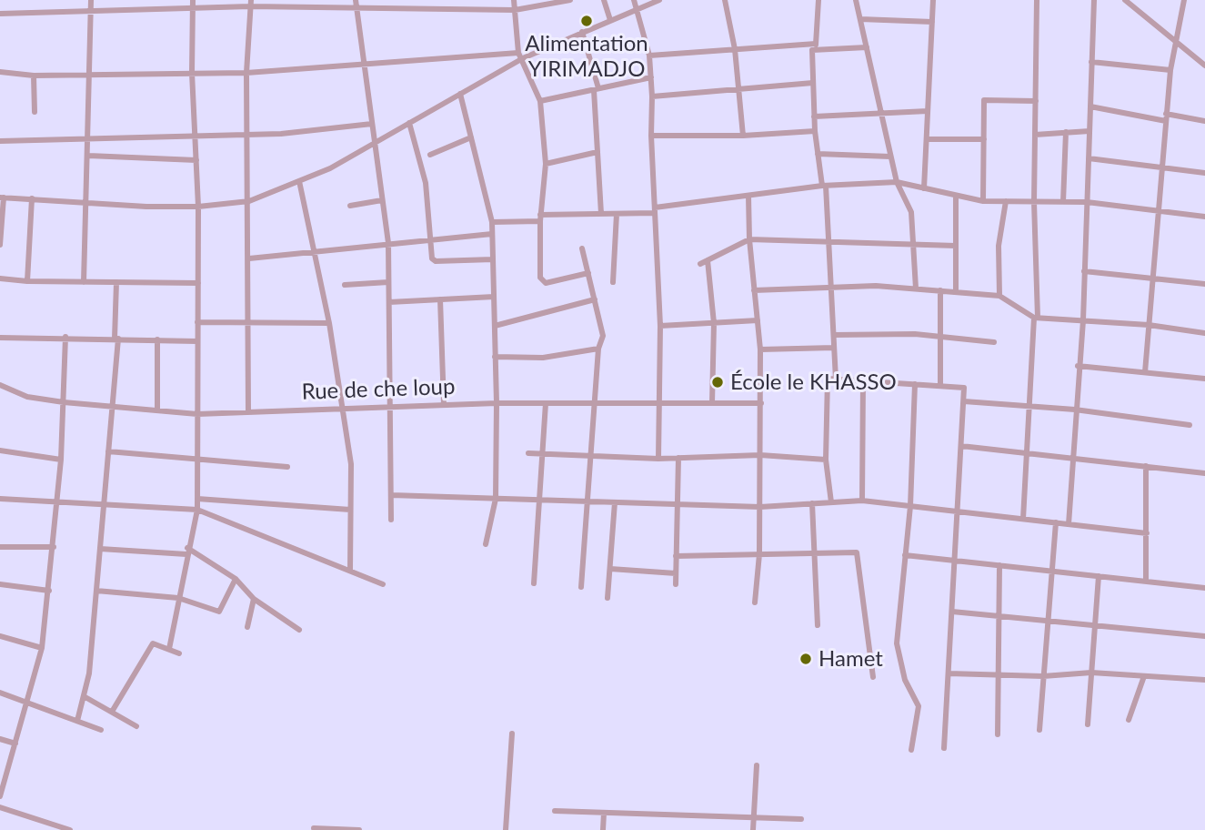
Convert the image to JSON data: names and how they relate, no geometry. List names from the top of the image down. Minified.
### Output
{"streets":{"street":["Rue de che loup"]},"places":["Alimentation YIRIMADJO","École le KHASSO","Hamet"]}
